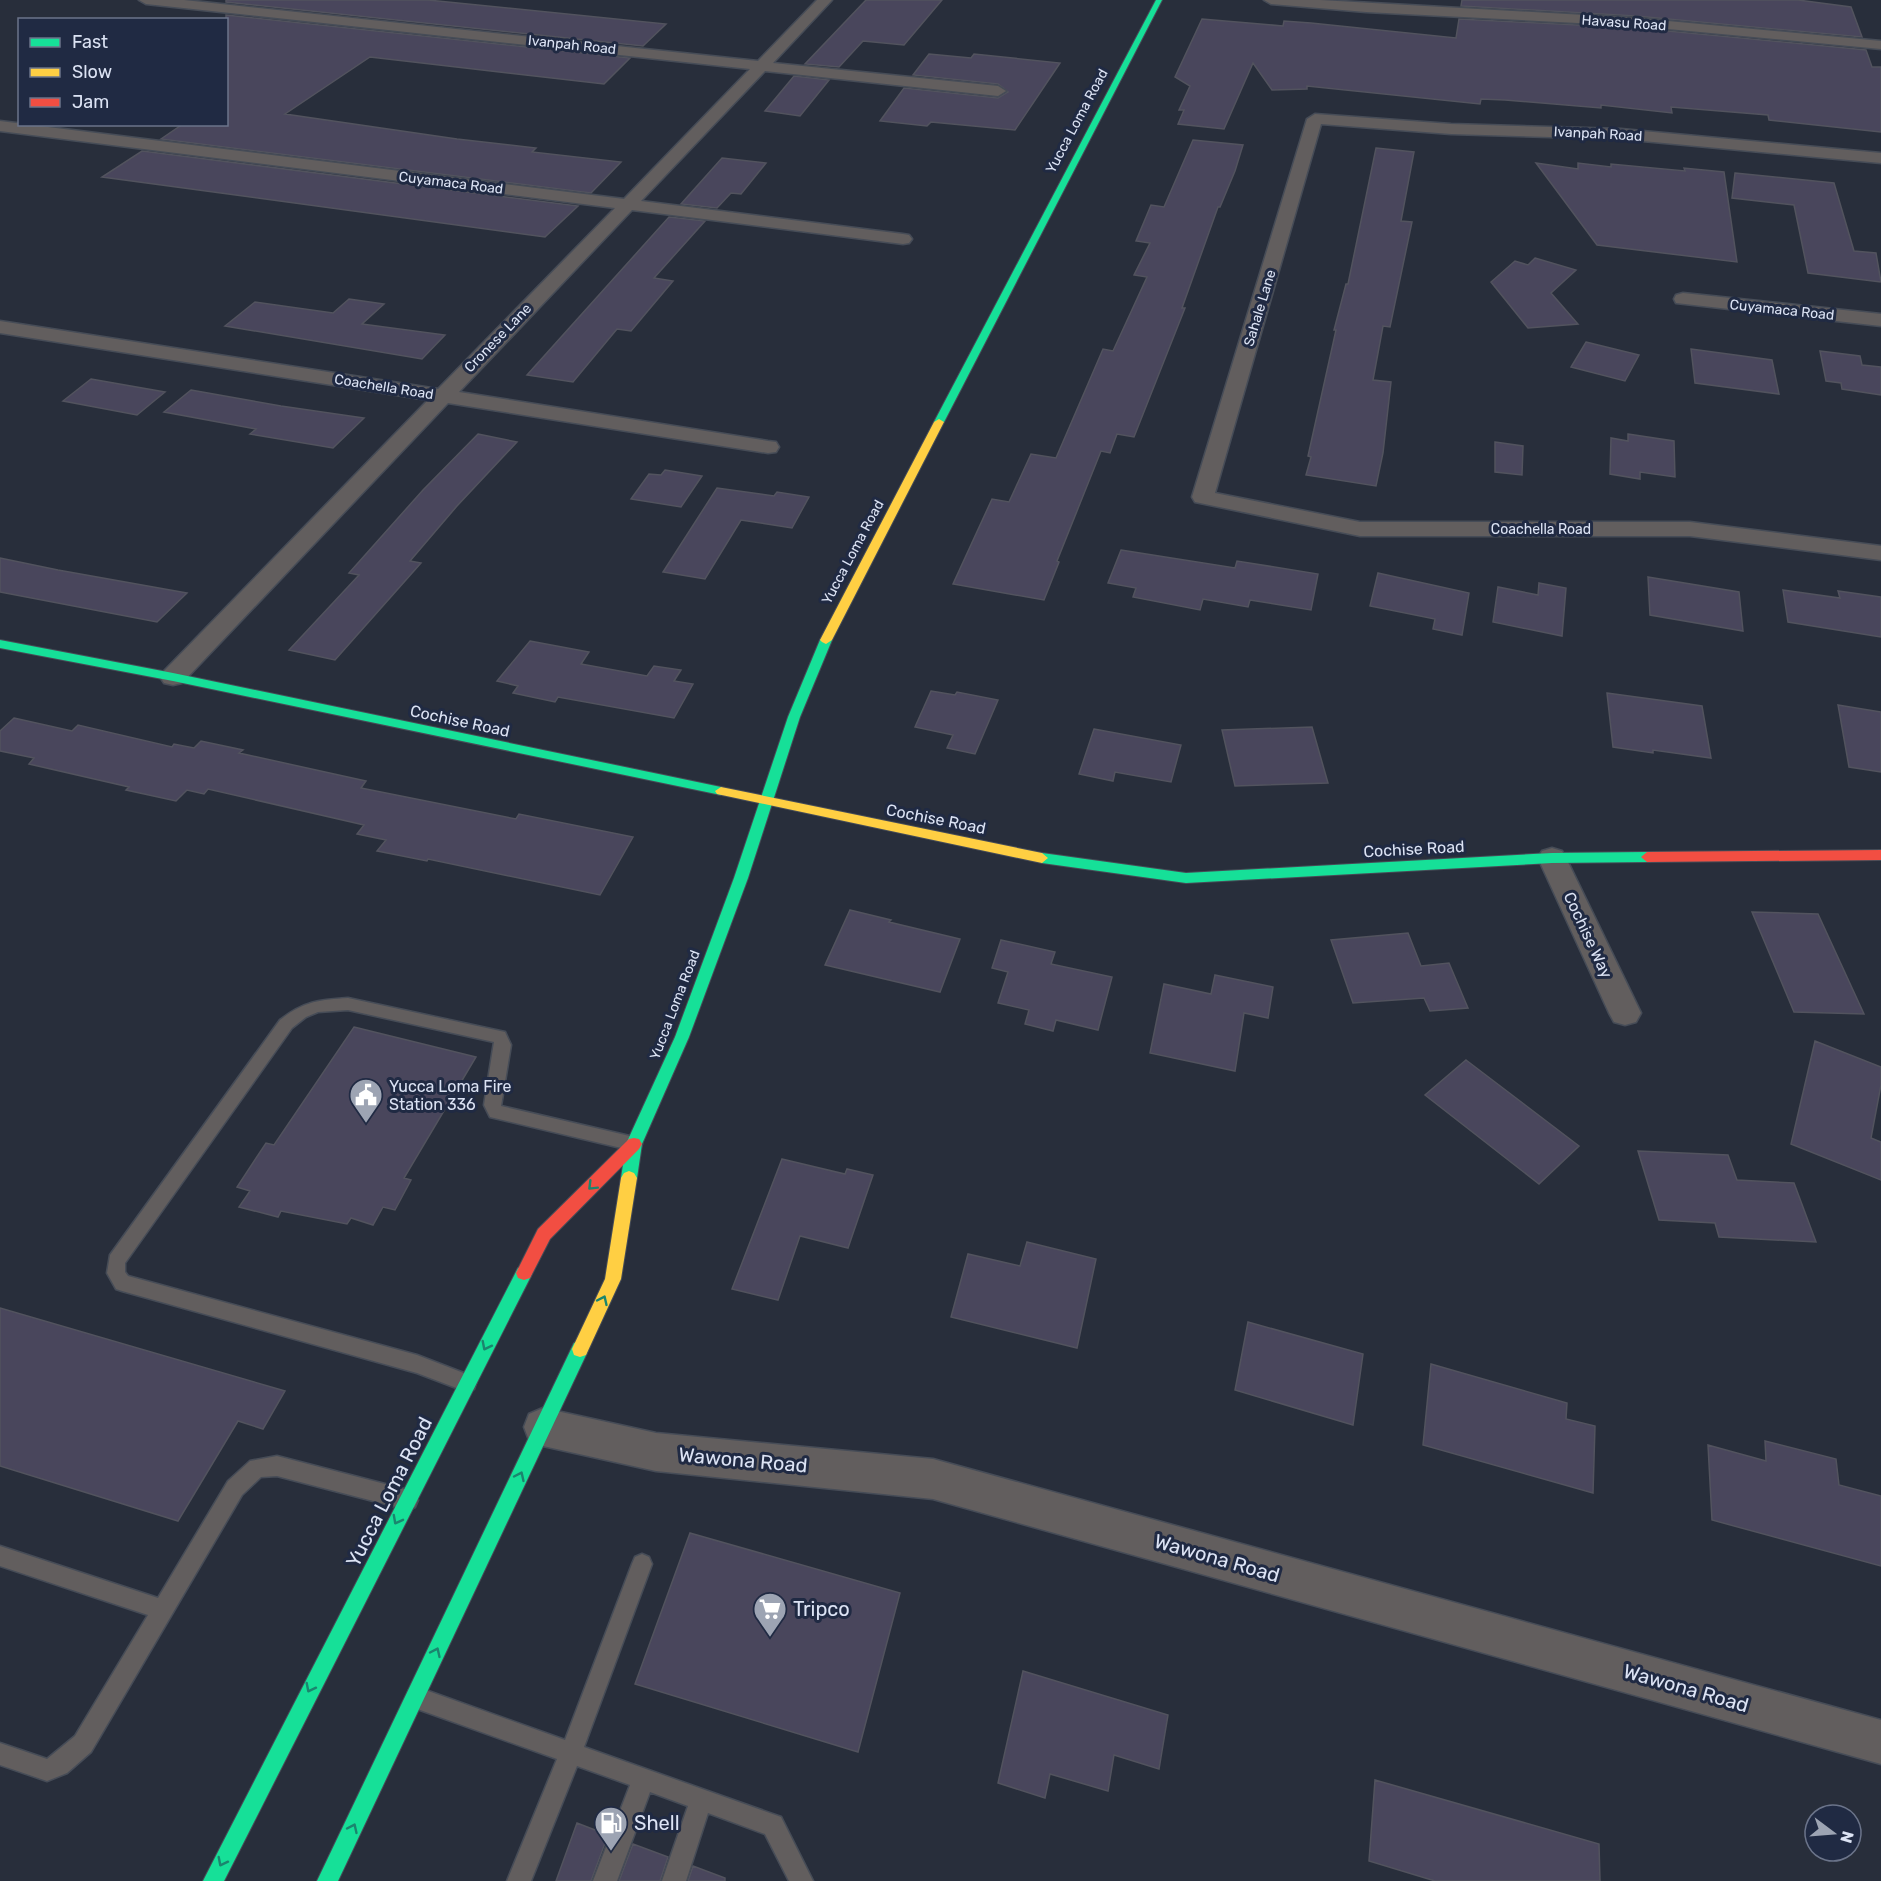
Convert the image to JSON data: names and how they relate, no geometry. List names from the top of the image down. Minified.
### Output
{"streets":{"main road":["Yucca Loma Road","Cochise Road"],"street":["Havasu Road","Ivanpah Road","Cuyamaca Road","Sahale Lane","Cronese Lane","Coachella Road","Cochise Way","Wawona Road"]},"crossings":[["Ivanpah Road","Sahale Lane"],["Ivanpah Road","Cronese Lane"],["Yucca Loma Road","Cochise Road"],["Yucca Loma Road","Wawona Road"],["Cuyamaca Road","Cronese Lane"],["Sahale Lane","Coachella Road"],["Cronese Lane","Coachella Road"],["Cronese Lane","Cochise Road"],["Cochise Road","Cochise Way"]],"places":{"public building":["Yucca Loma Fire Station 336"],"supermarket":["Tripco"],"fuel station":["Shell"]},"legend":["Fast","Slow","Jam"],"north":"right"}
